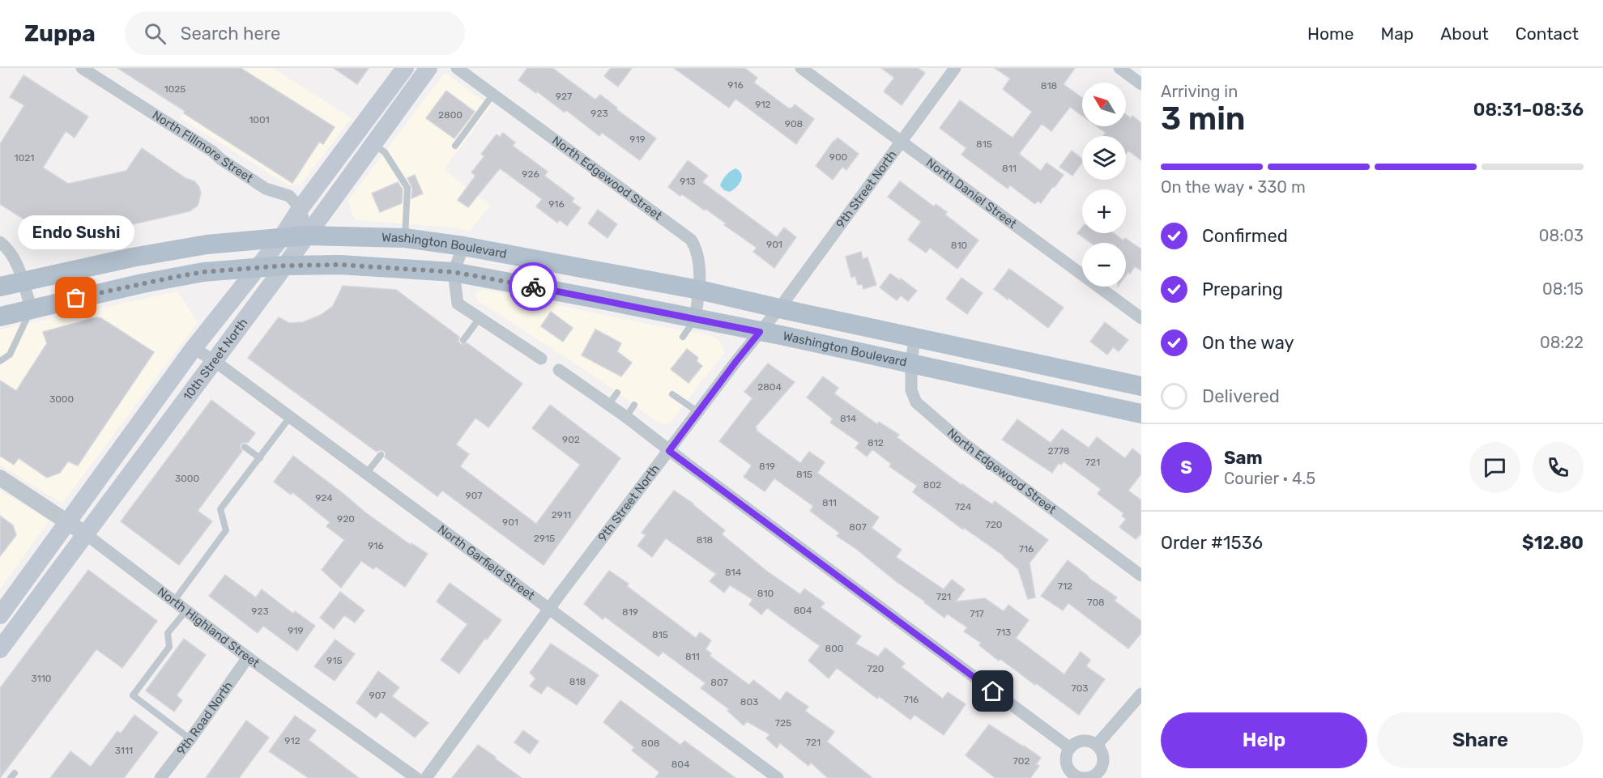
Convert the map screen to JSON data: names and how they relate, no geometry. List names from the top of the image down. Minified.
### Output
{"streets":{"main road":["Washington Boulevard","10th Street North"],"street":["North Fillmore Street","North Edgewood Street","9th Street North","North Daniel Street","North Garfield Street","North Highland Street","9th Road North"]},"crossings":[["North Fillmore Street","10th Street North"],["North Edgewood Street","Washington Boulevard"],["9th Street North","North Daniel Street"],["9th Street North","Washington Boulevard"],["9th Street North","North Garfield Street"],["Washington Boulevard","10th Street North"],["10th Street North","North Garfield Street"],["10th Street North","North Highland Street"],["North Highland Street","9th Road North"]],"places":["Endo Sushi"],"house_numbers":["916","818","1025","927","912","923","2800","1001","908","919","815","900","1021","811","926","913","916","901","810","2804","3000","814","902","812","2778","721","819","815","3000","802","907","924","811","724","2911","920","901","720","807","2915","818","916","716","814","712","810","721","708","804","923","819","717","919","713","815","800","811","915","720","3110","818","807","703","907","716","803","725","912","721","808","3111","702","804"],"north":"top left","page":{"header":"Zuppa","search":"Search here","nav":["Home","Map","About","Contact"],"heading":["3 min","Arriving in","08:31–08:36"],"panel":["Sam","Courier · 4.5","Order #1536","$12.80"],"map_buttons":["+","−"],"bar":"On the way · 330 m","list":[["Confirmed","08:03"],["Preparing","08:15"],["On the way","08:22"],"Delivered"],"bubble":"Endo Sushi","round":"S","buttons":["Help","Share"]}}
